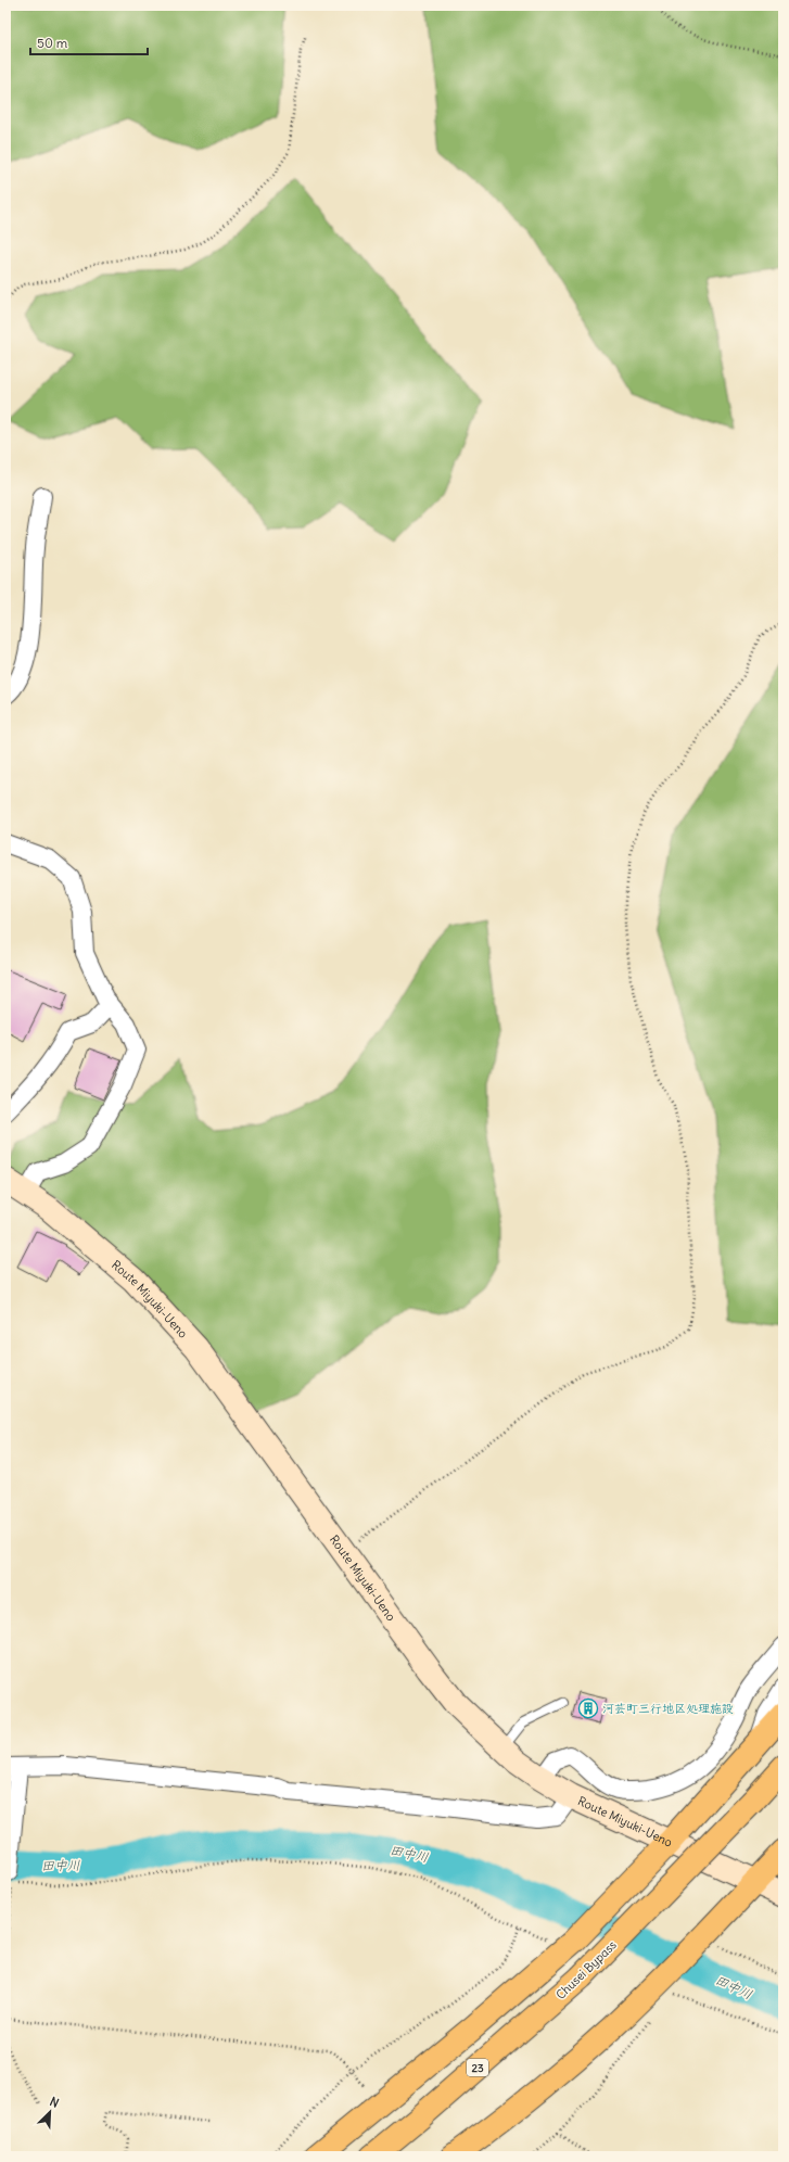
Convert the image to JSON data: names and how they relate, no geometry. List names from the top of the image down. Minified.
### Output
{"streets":{"highway":["Chusei Bypass","23"],"main road":["Route Miyuki-Ueno"]},"water":["田中川"],"places":{"building":["河芸町三行地区処理施設"]},"scale_bar":"50 m","north":"top right"}
